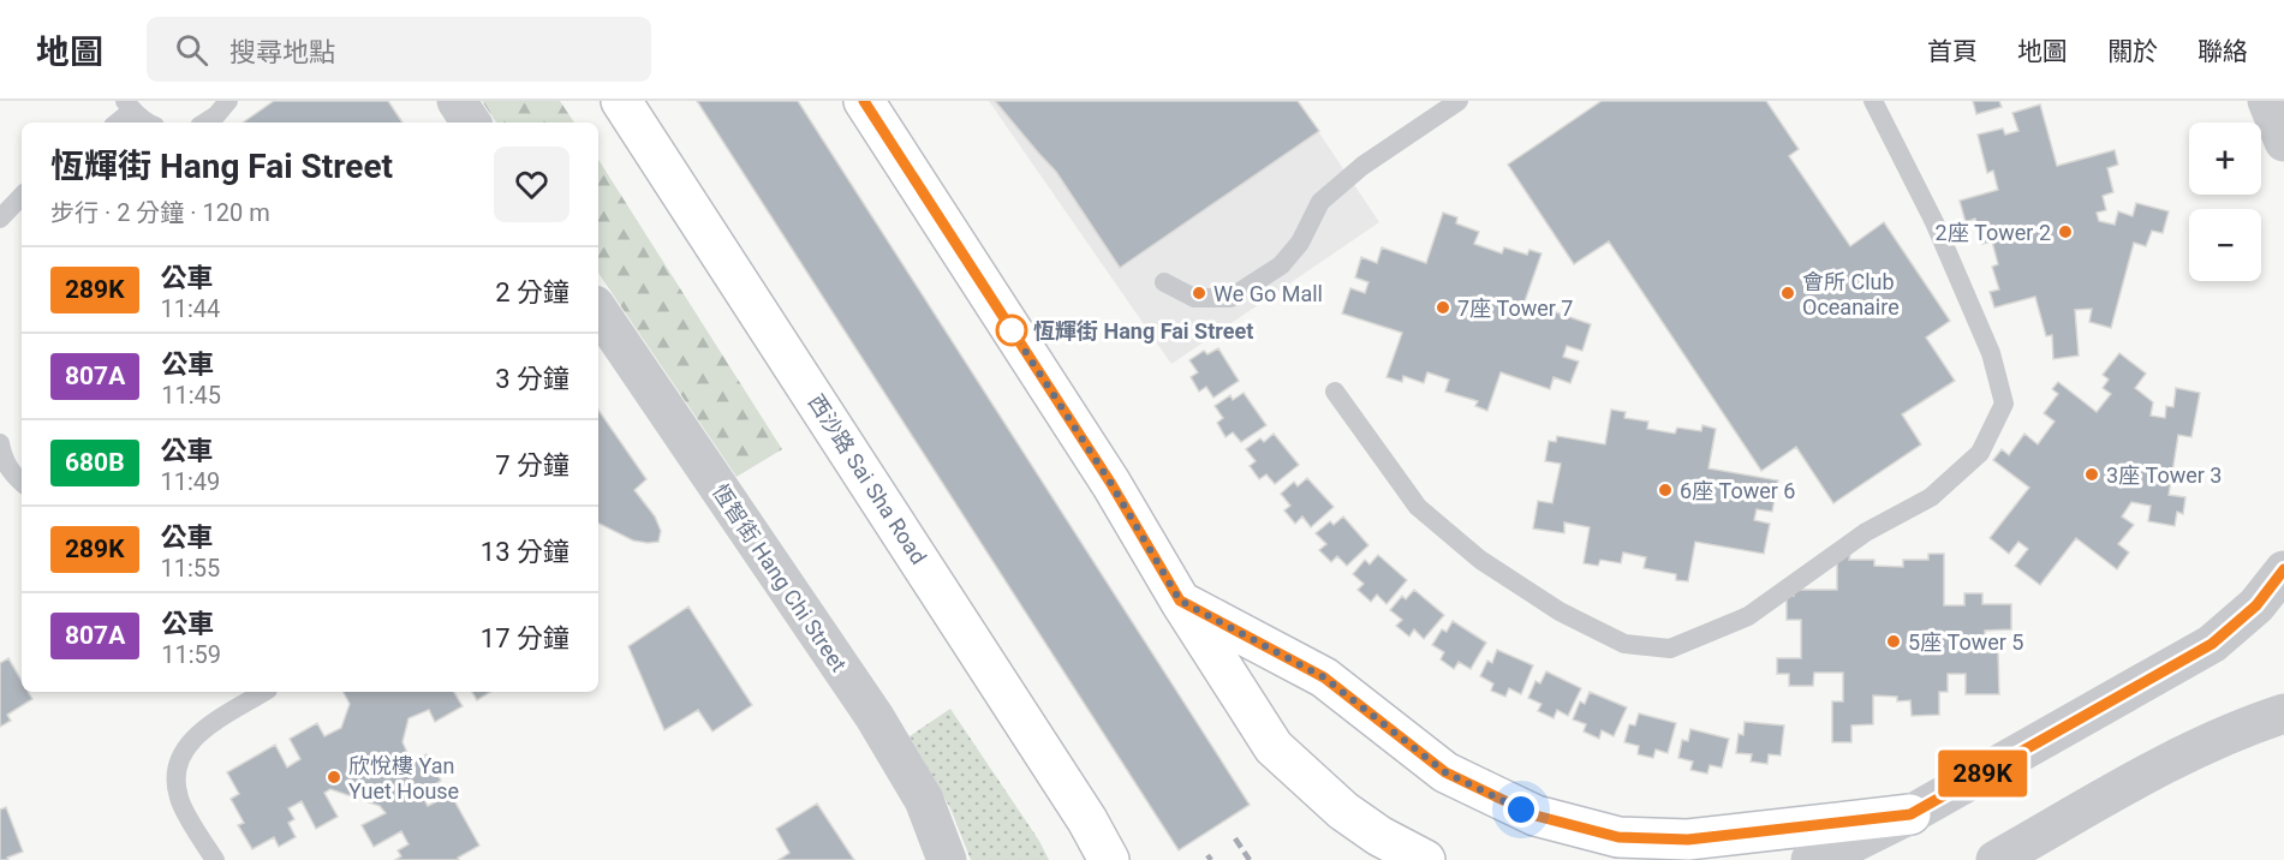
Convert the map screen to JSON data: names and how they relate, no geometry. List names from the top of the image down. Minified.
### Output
{"streets":{"main road":["西沙路 Sai Sha Road"],"street":["恆智街 Hang Chi Street"]},"places":["2座 Tower 2","We Go Mall","會所 Club Oceanaire","7座 Tower 7","恆輝街 Hang Fai Street","3座 Tower 3","6座 Tower 6","5座 Tower 5","欣悅樓 Yan Yuet House"],"lines":["bus line 289K"],"page":{"header":"地圖","search":"搜尋地點","nav":["首頁","地圖","關於","聯絡"],"on_map":"289K","map_buttons":["+","−"],"heading":["恆輝街 Hang Fai Street","步行 · 2 分鐘 · 120 m"],"list":[{"mark":"289K","name":"公車","note":"11:44","value":"2 分鐘"},{"mark":"807A","name":"公車","note":"11:45","value":"3 分鐘"},{"mark":"680B","name":"公車","note":"11:49","value":"7 分鐘"},{"mark":"289K","name":"公車","note":"11:55","value":"13 分鐘"},{"mark":"807A","name":"公車","note":"11:59","value":"17 分鐘"}]}}
